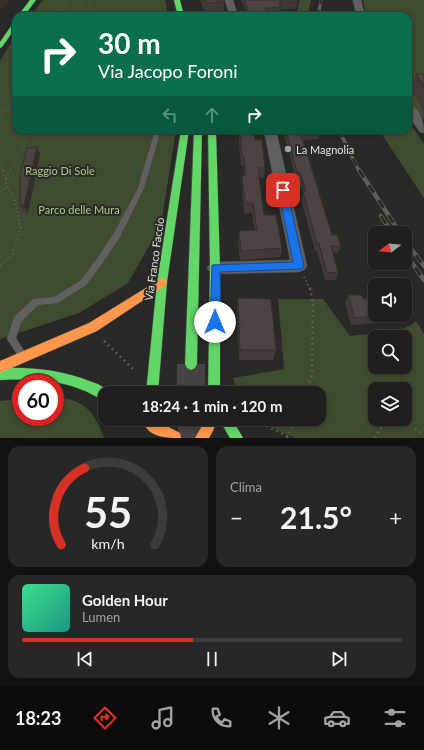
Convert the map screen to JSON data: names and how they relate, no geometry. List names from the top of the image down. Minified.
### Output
{"streets":{"main road":["Via Franco Faccio"]},"parks":["Raggio Di Sole","Parco delle Mura"],"places":["La Magnolia"],"north":"left","page":{"turn":["30 m","Via Jacopo Foroni"],"limit":"60","trip":"18:24 · 1 min · 120 m","tile":"Clima","heat":["−","21.5°","+"],"song":["Golden Hour","Lumen"],"tabs":"18:23","gauge":["55","km/h"]}}
